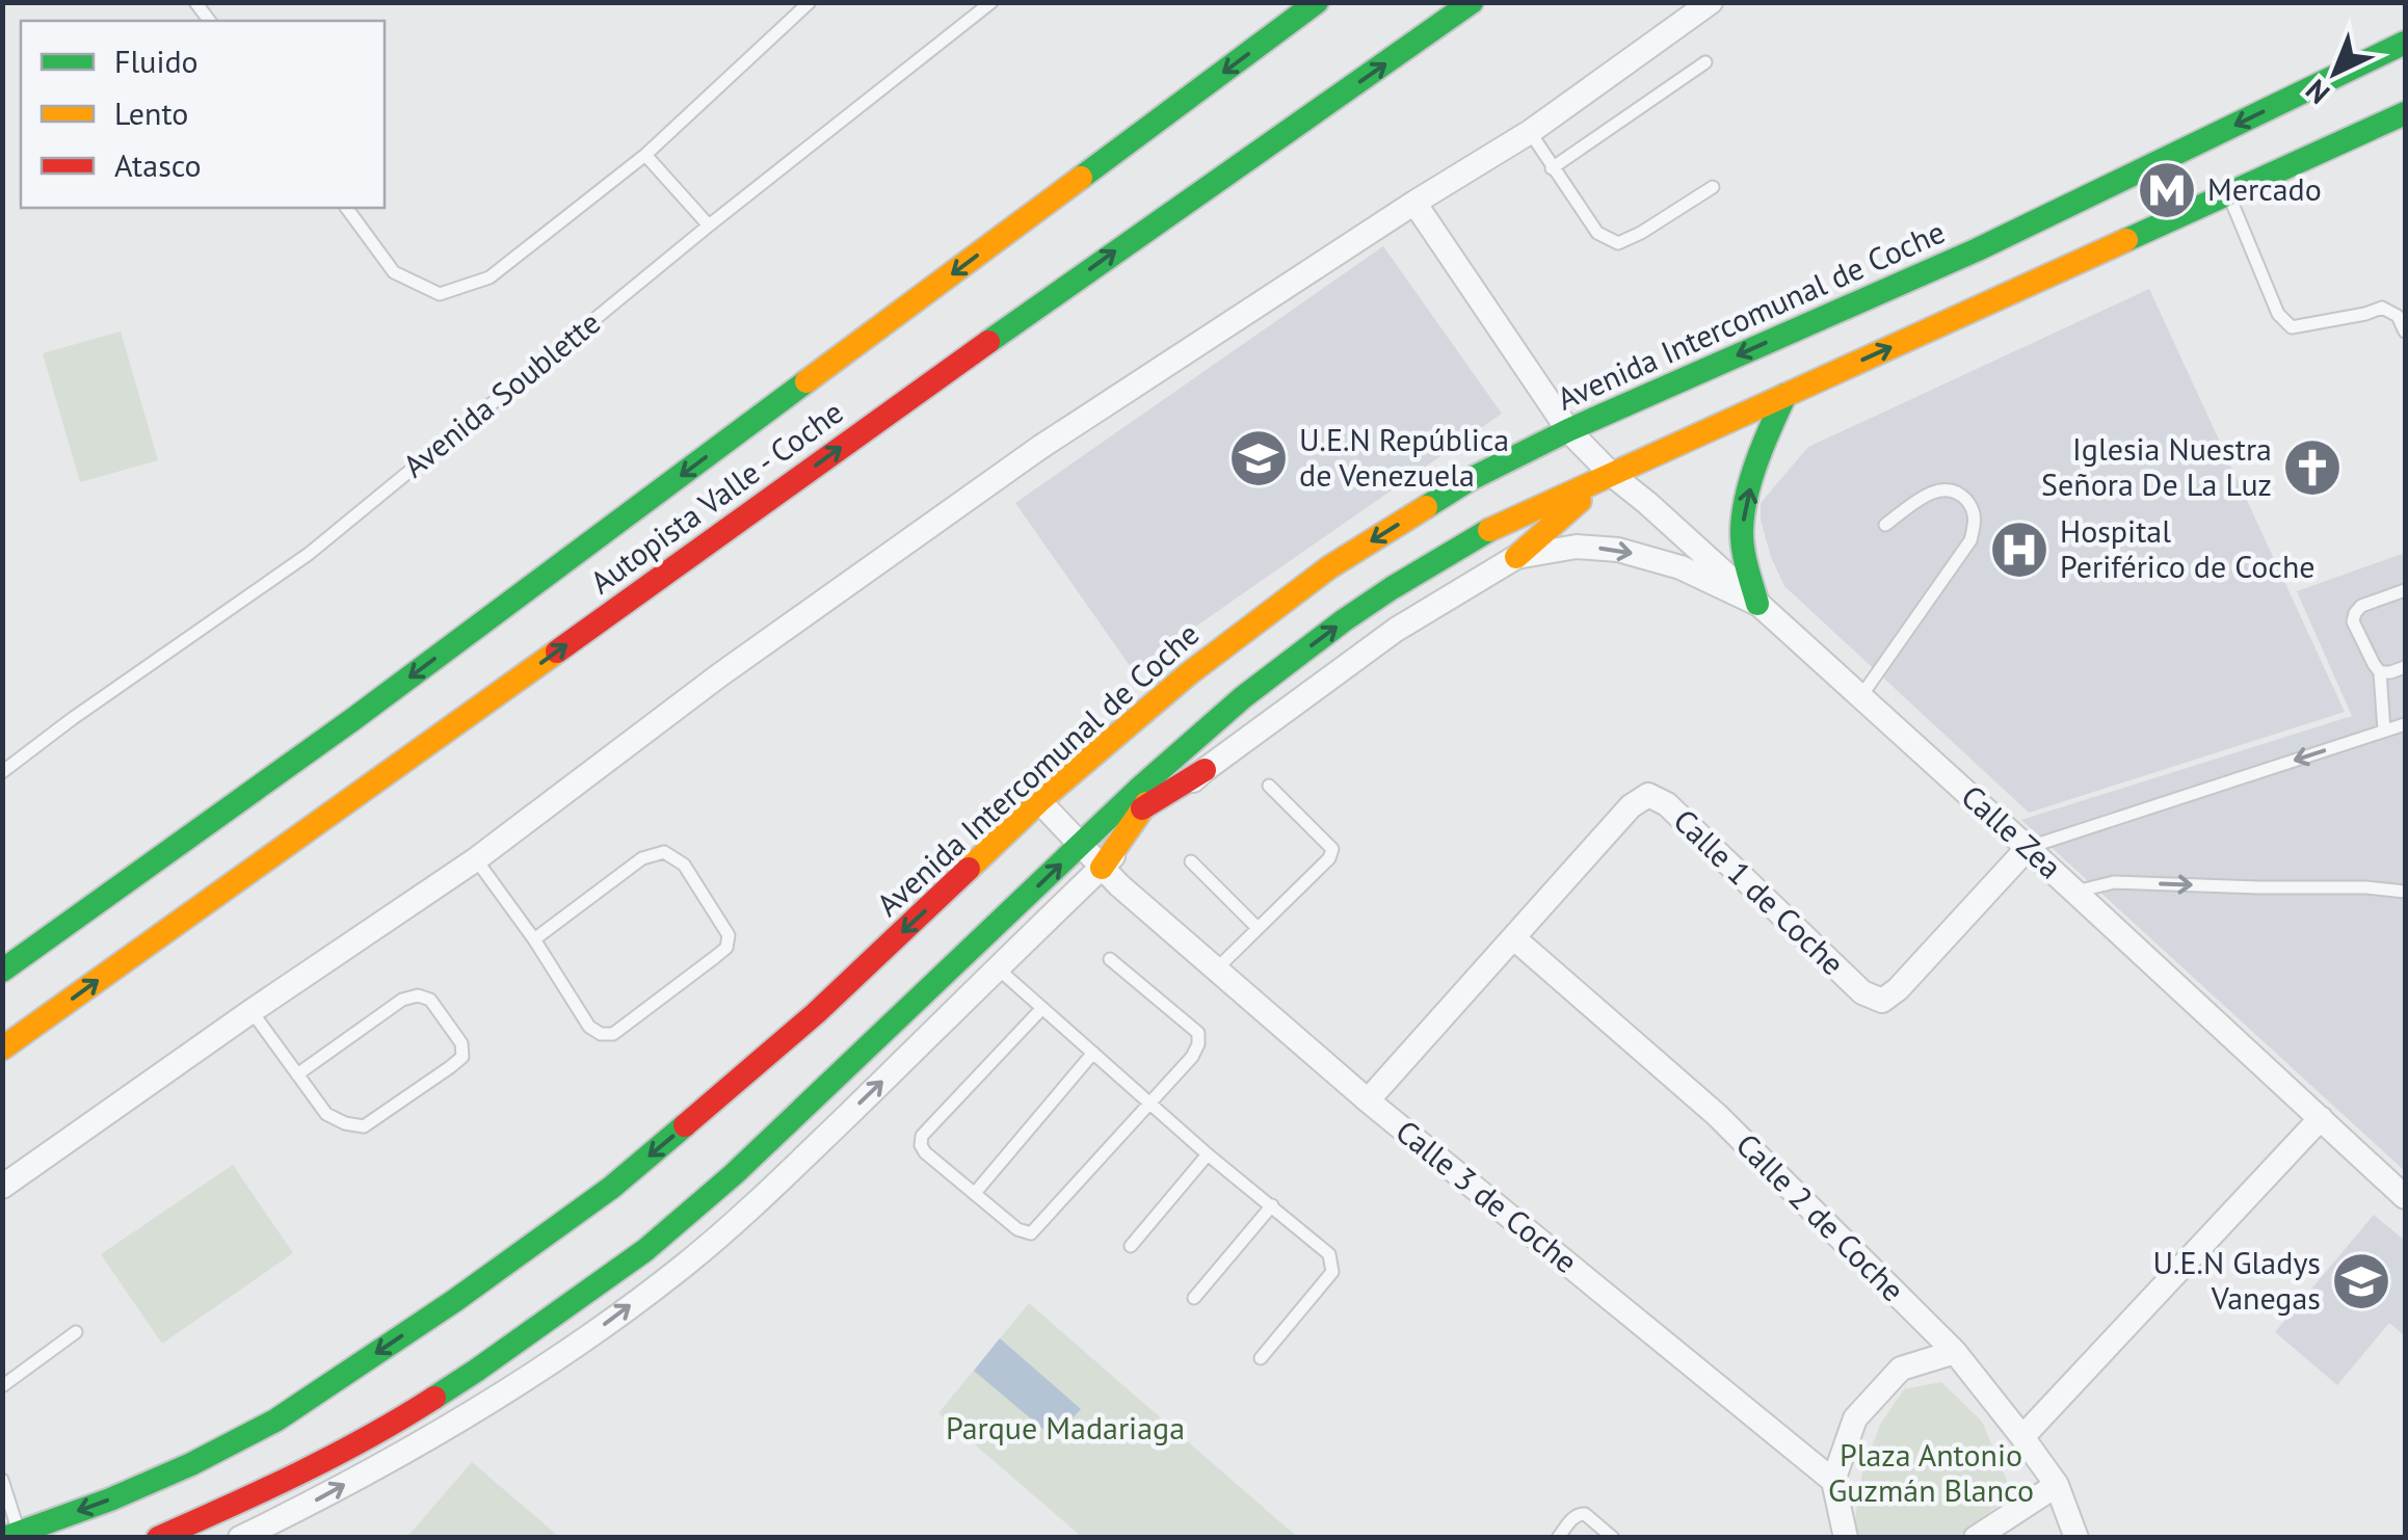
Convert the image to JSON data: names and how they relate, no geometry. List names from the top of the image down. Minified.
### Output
{"streets":{"main road":["Avenida Intercomunal de Coche","Autopista Valle - Coche"],"street":["Calle Zea","Calle 1 de Coche","Calle 3 de Coche","Calle 2 de Coche"],"lane":["Avenida Soublette"]},"crossings":[["Avenida Intercomunal de Coche","Calle Zea"],["Avenida Intercomunal de Coche","Calle 3 de Coche"],["Calle Zea","Calle 1 de Coche"],["Calle 1 de Coche","Calle 3 de Coche"],["Calle 1 de Coche","Calle 2 de Coche"]],"parks":["Parque Madariaga","Plaza Antonio Guzmán Blanco"],"places":{"metro station":["Mercado"],"school or university":["U.E.N República de Venezuela","U.E.N Gladys Vanegas"],"church":["Iglesia Nuestra Señora De La Luz"],"hospital":["Hospital Periférico de Coche"]},"legend":["Fluido","Lento","Atasco"],"north":"bottom left"}
